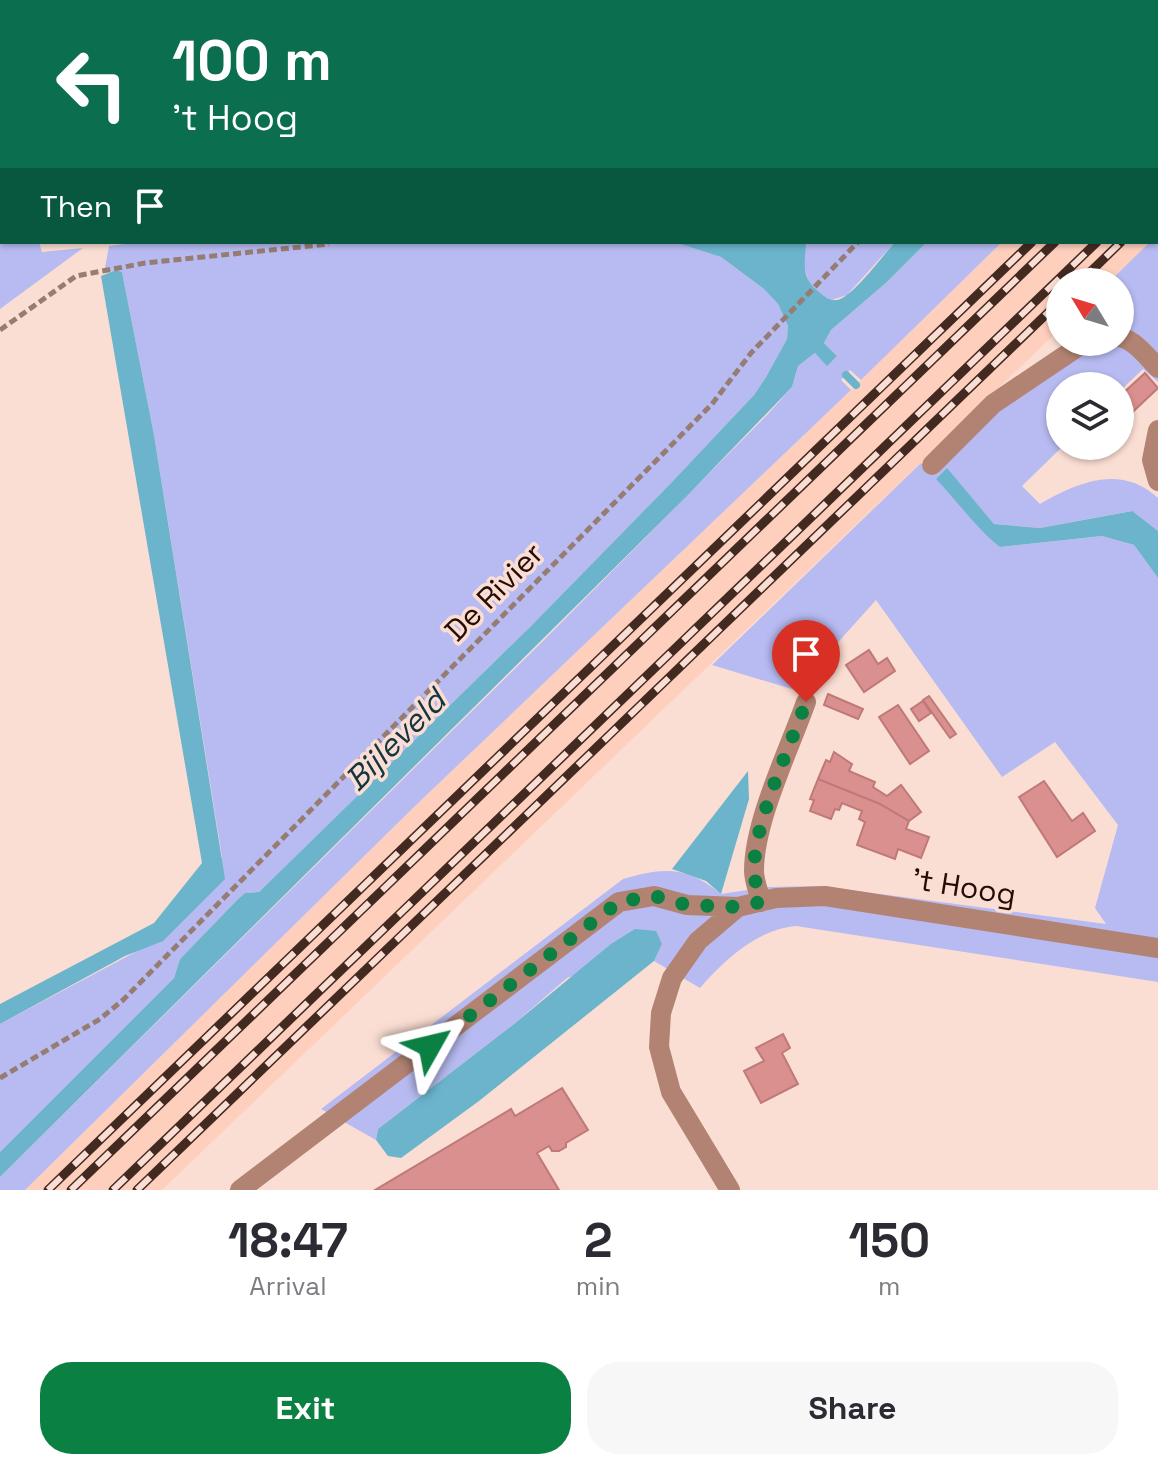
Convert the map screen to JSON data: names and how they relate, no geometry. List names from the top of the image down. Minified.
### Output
{"streets":{"street":["'t Hoog"],"path":["De Rivier"]},"water":["Bijleveld"],"north":"top left","page":{"turn":["100 m","'t Hoog"],"then":"Then","eta":["18:47","Arrival","2","min","150","m"],"buttons":["Exit","Share"]}}
